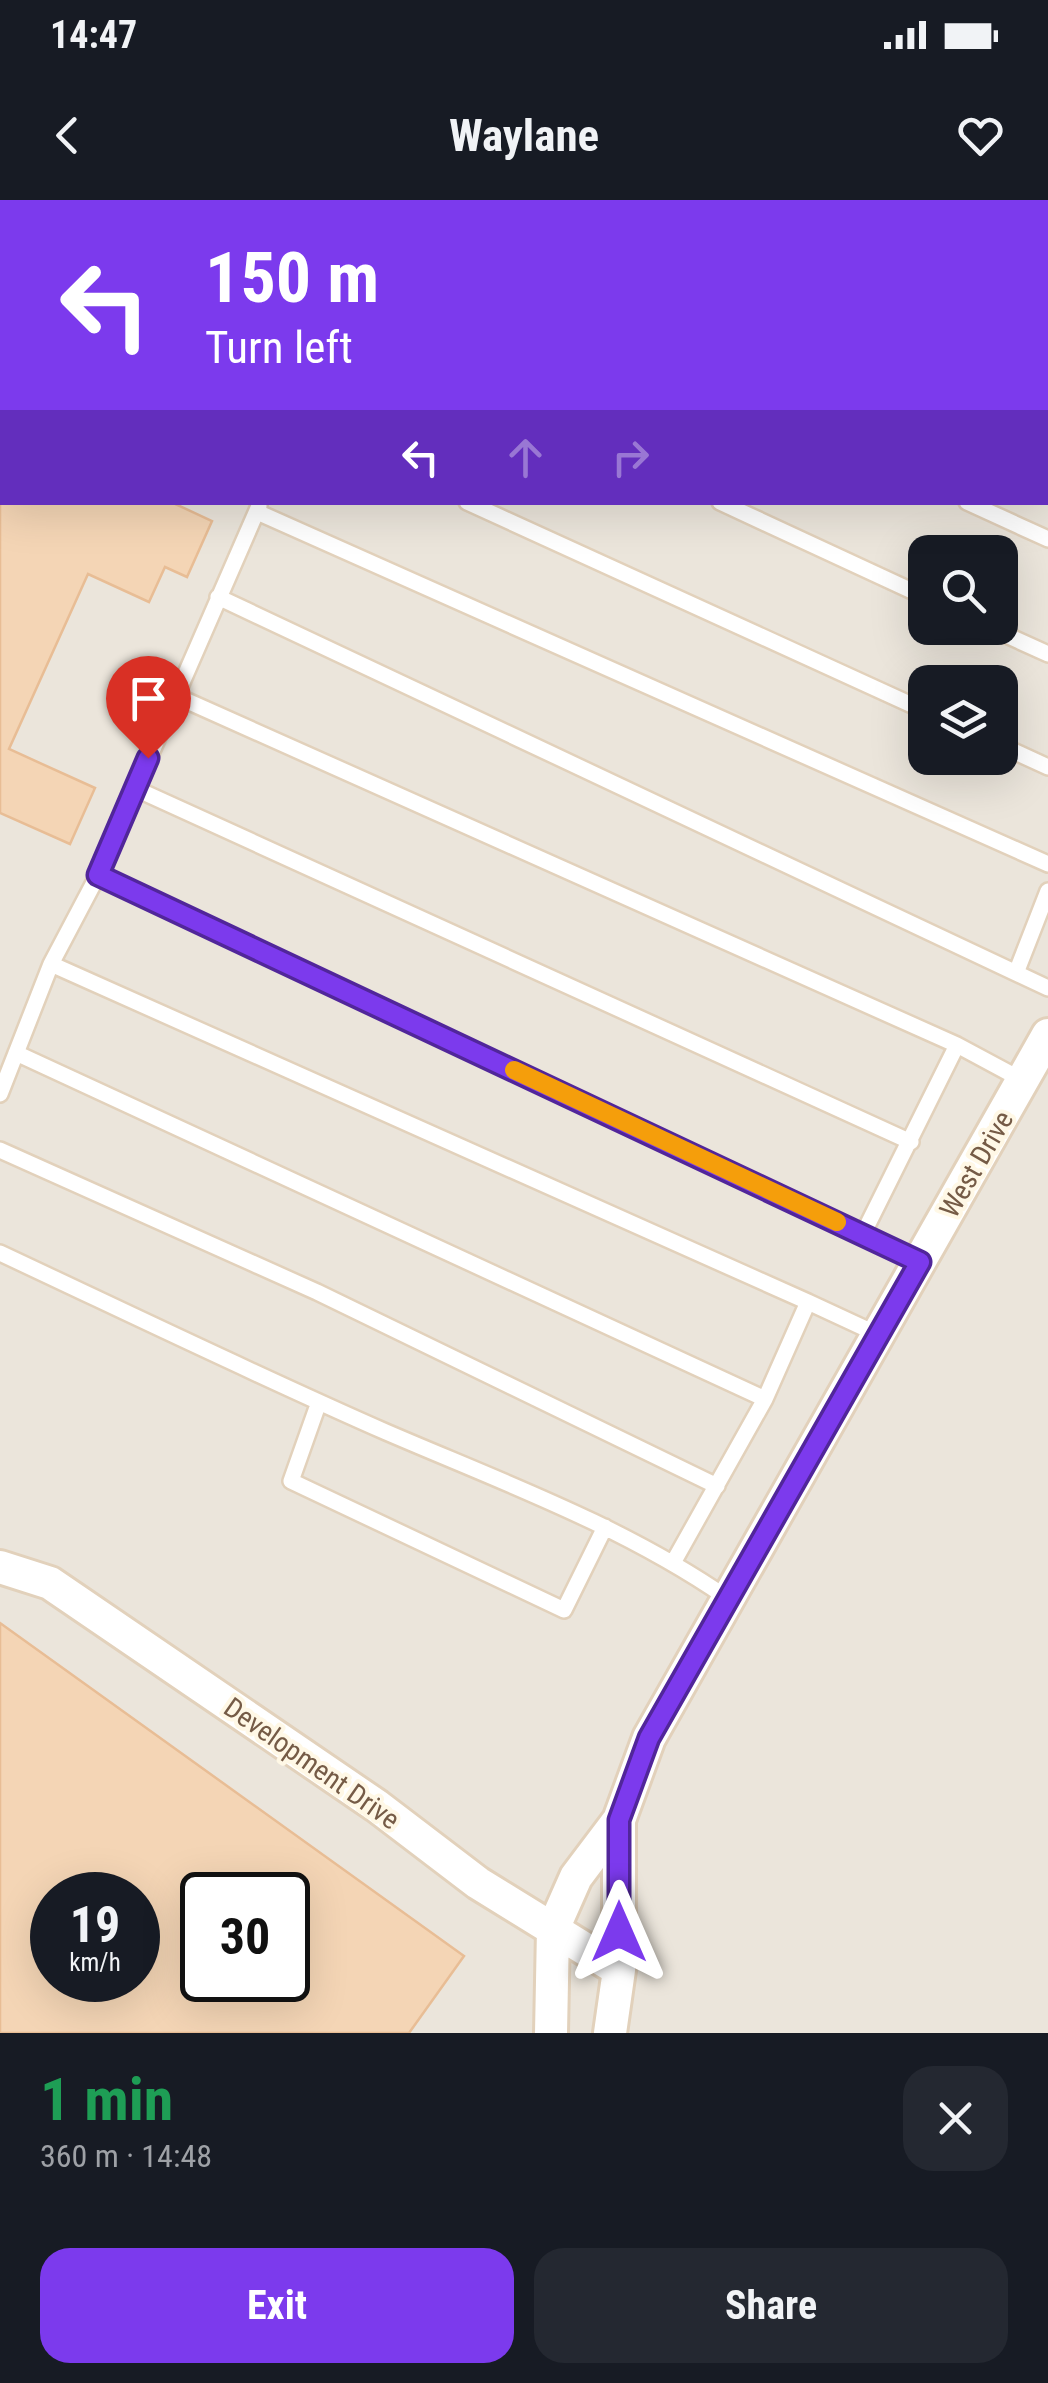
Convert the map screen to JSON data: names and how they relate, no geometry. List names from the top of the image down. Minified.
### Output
{"streets":{"street":["West Drive","Development Drive"]},"crossings":[["West Drive","Development Drive"]],"page":{"status":"14:47","header":"Waylane","turn":["150 m","Turn left"],"speed":"19 km/h","limit":"30","heading":["1 min","360 m · 14:48"],"buttons":["Exit","Share"]}}
